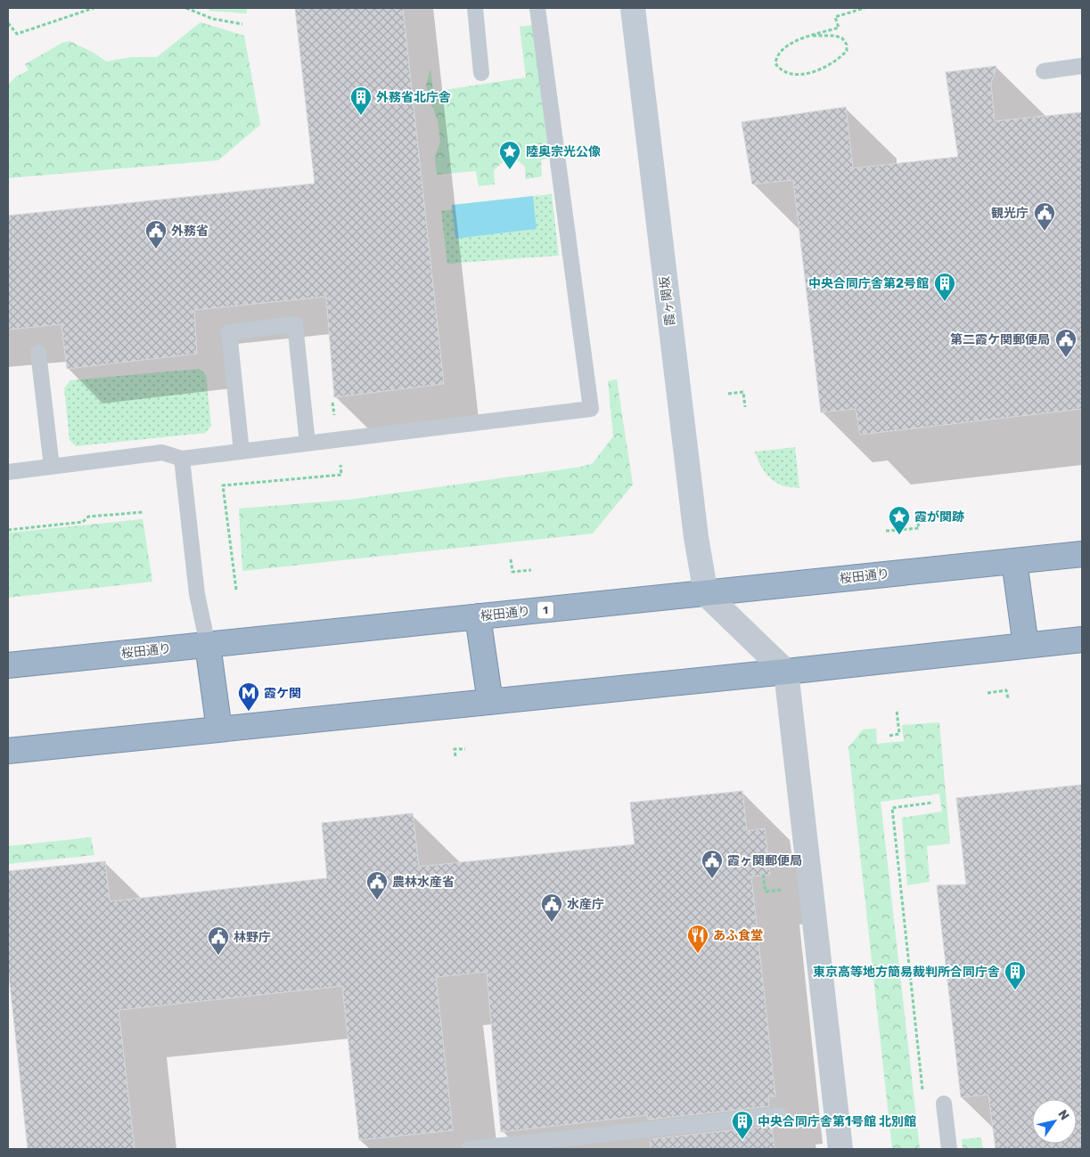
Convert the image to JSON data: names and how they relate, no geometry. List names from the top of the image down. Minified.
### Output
{"streets":{"highway":["桜田通り","1"],"main road":["霞ヶ関坂"]},"crossings":[["霞ヶ関坂","桜田通り"]],"places":{"building":["外務省北庁舎","中央合同庁舎第2号館","東京高等地方簡易裁判所合同庁舎","中央合同庁舎第1号館 北別館"],"place":["陸奥宗光公像","霞が関跡"],"public building":["観光庁","外務省","第二霞ケ関郵便局","霞ヶ関郵便局","農林水産省","水産庁","林野庁"],"metro station":["霞ケ関"],"restaurant":["あふ食堂"]},"north":"top right"}
